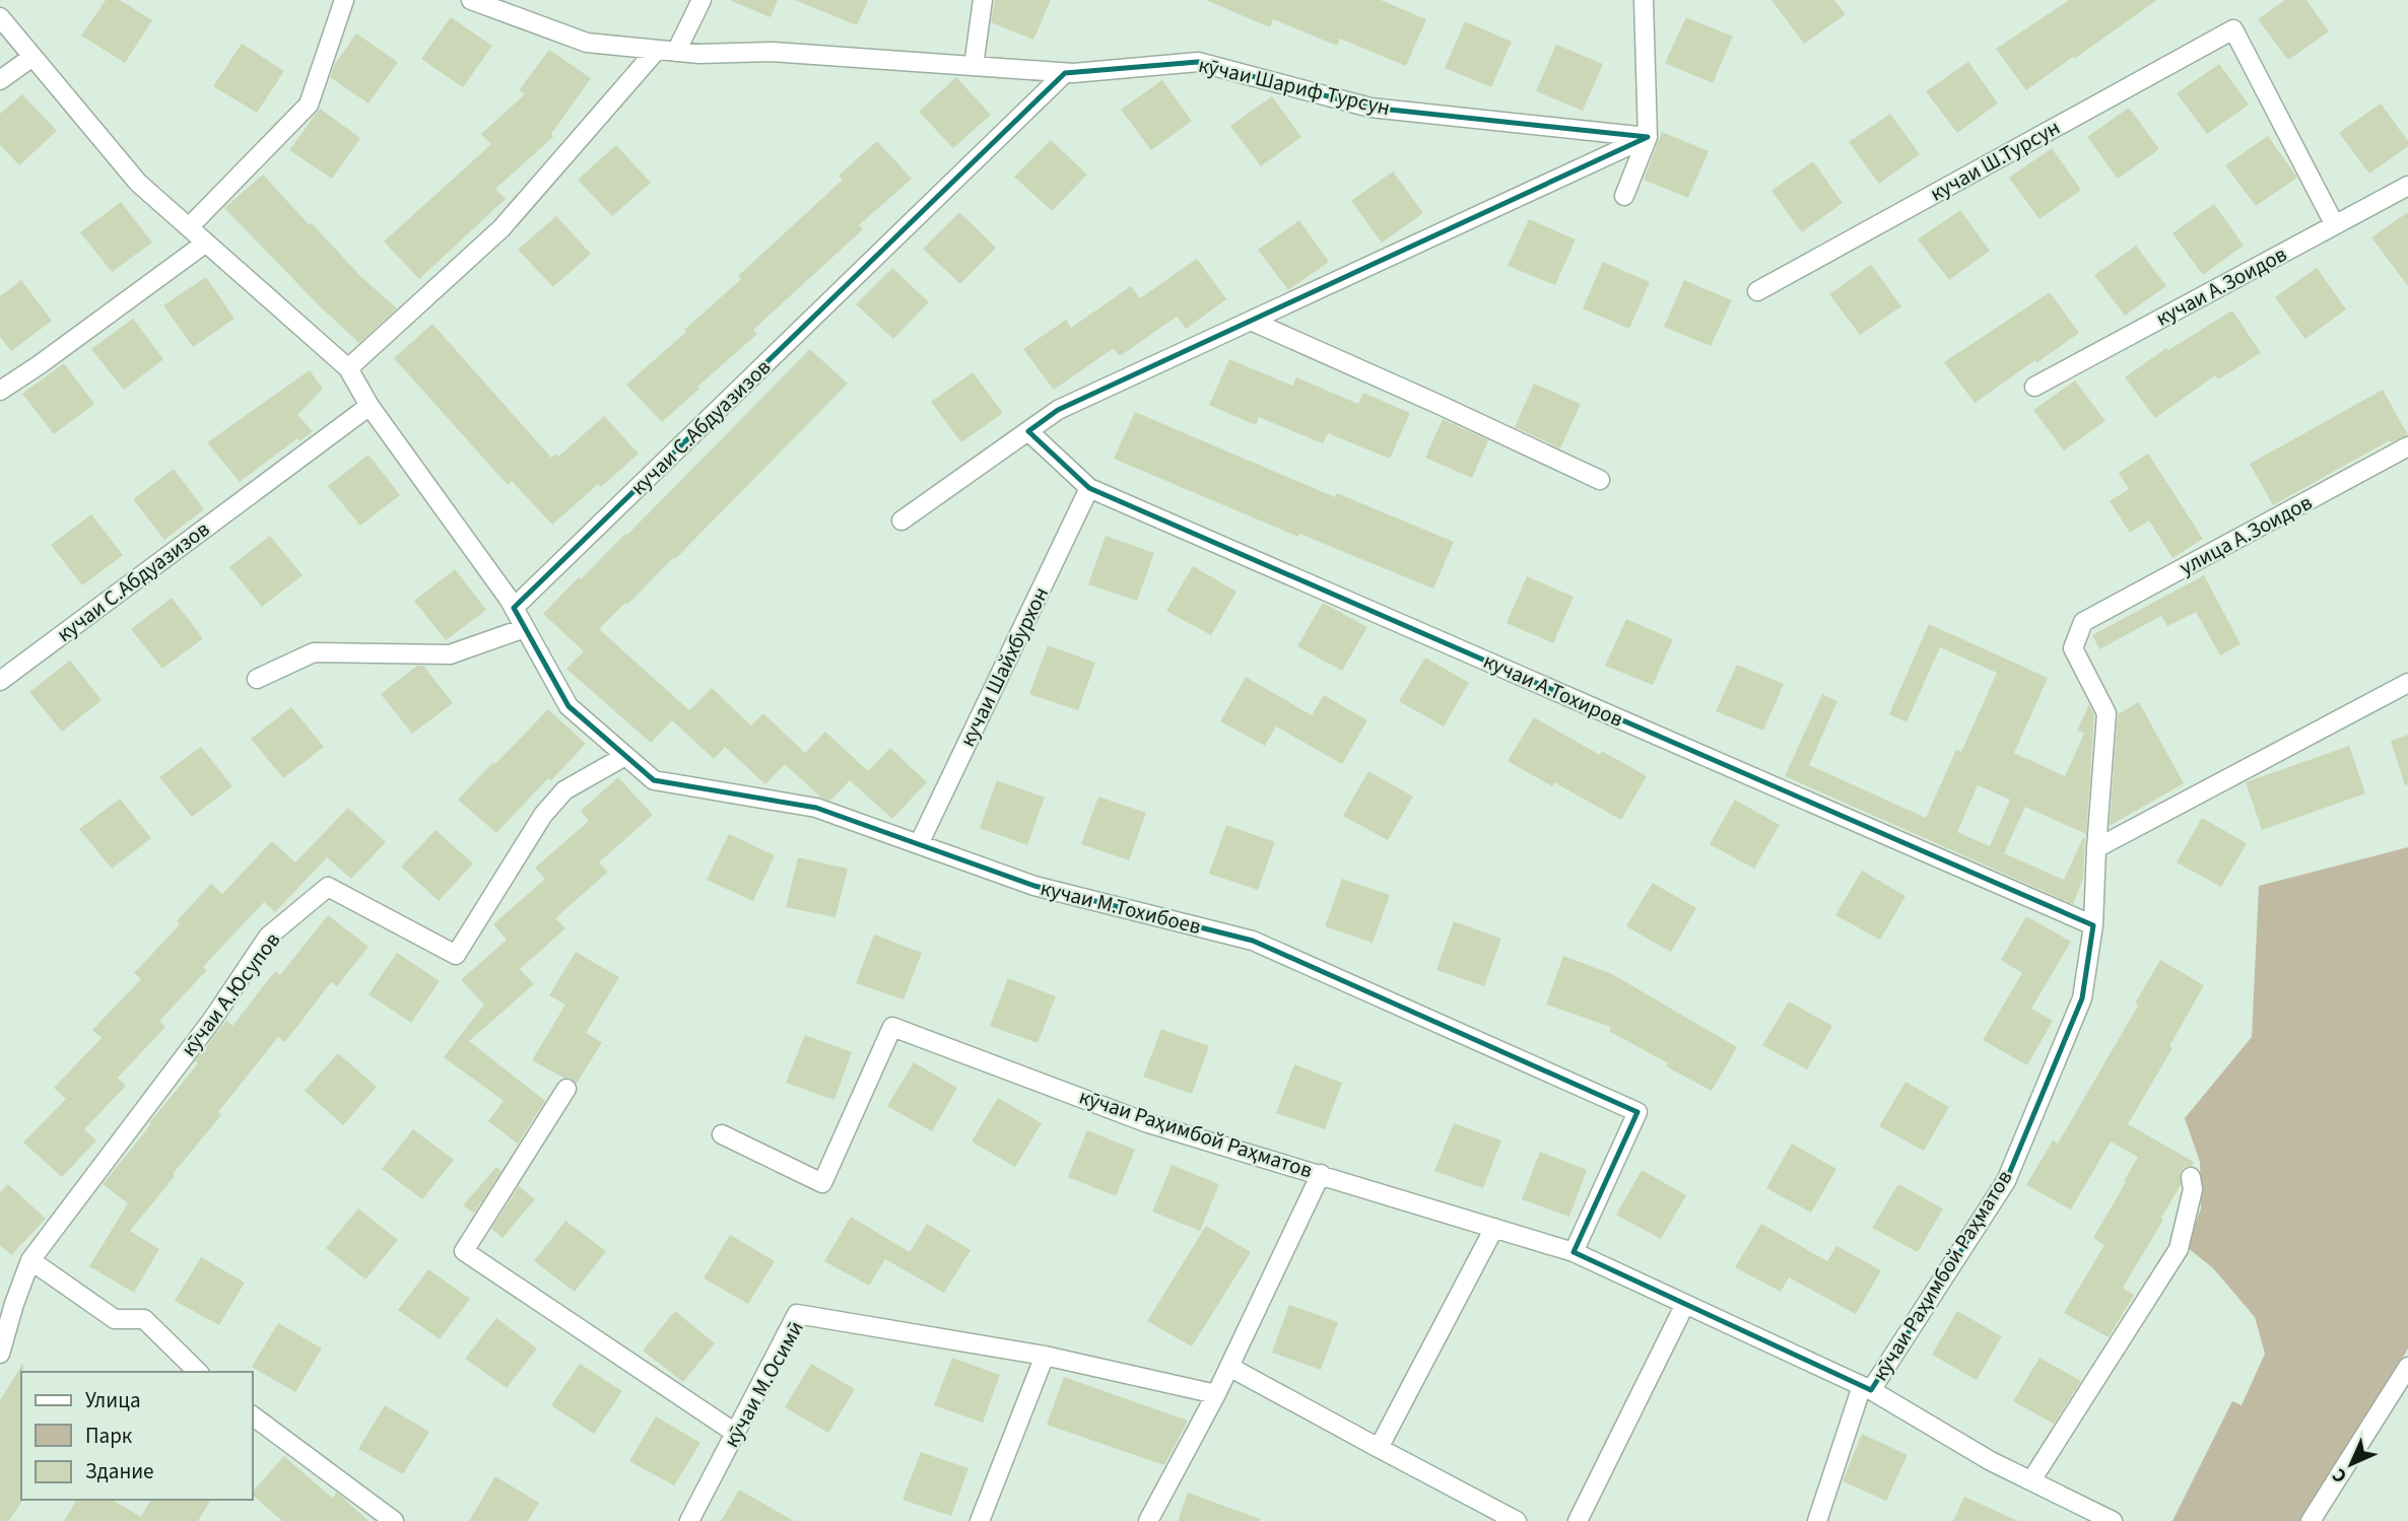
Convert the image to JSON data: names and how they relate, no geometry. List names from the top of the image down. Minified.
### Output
{"streets":{"street":["кӯчаи Шариф Турсун","кучаи Ш.Турсун","кучаи А.Зоидов","кучаи С.Абдуазизов","улица А.Зоидов","кучаи Шайхбурхон","кучаи А.Тохиров","кучаи М.Тохибоев","кӯчаи А.Юсупов","кӯчаи Раҳимбой Раҳматов","кӯчаи М.Осимӣ"]},"crossings":[["кӯчаи Шариф Турсун","кучаи С.Абдуазизов"],["кучаи Ш.Турсун","кучаи А.Зоидов"],["кучаи С.Абдуазизов","кучаи М.Тохибоев"],["улица А.Зоидов","кӯчаи Раҳимбой Раҳматов"],["кучаи Шайхбурхон","кучаи А.Тохиров"],["кучаи Шайхбурхон","кучаи М.Тохибоев"],["кучаи А.Тохиров","кӯчаи Раҳимбой Раҳматов"],["кучаи М.Тохибоев","кӯчаи А.Юсупов"],["кучаи М.Тохибоев","кӯчаи Раҳимбой Раҳматов"]],"legend":["Улица","Парк","Здание"],"north":"bottom left"}
